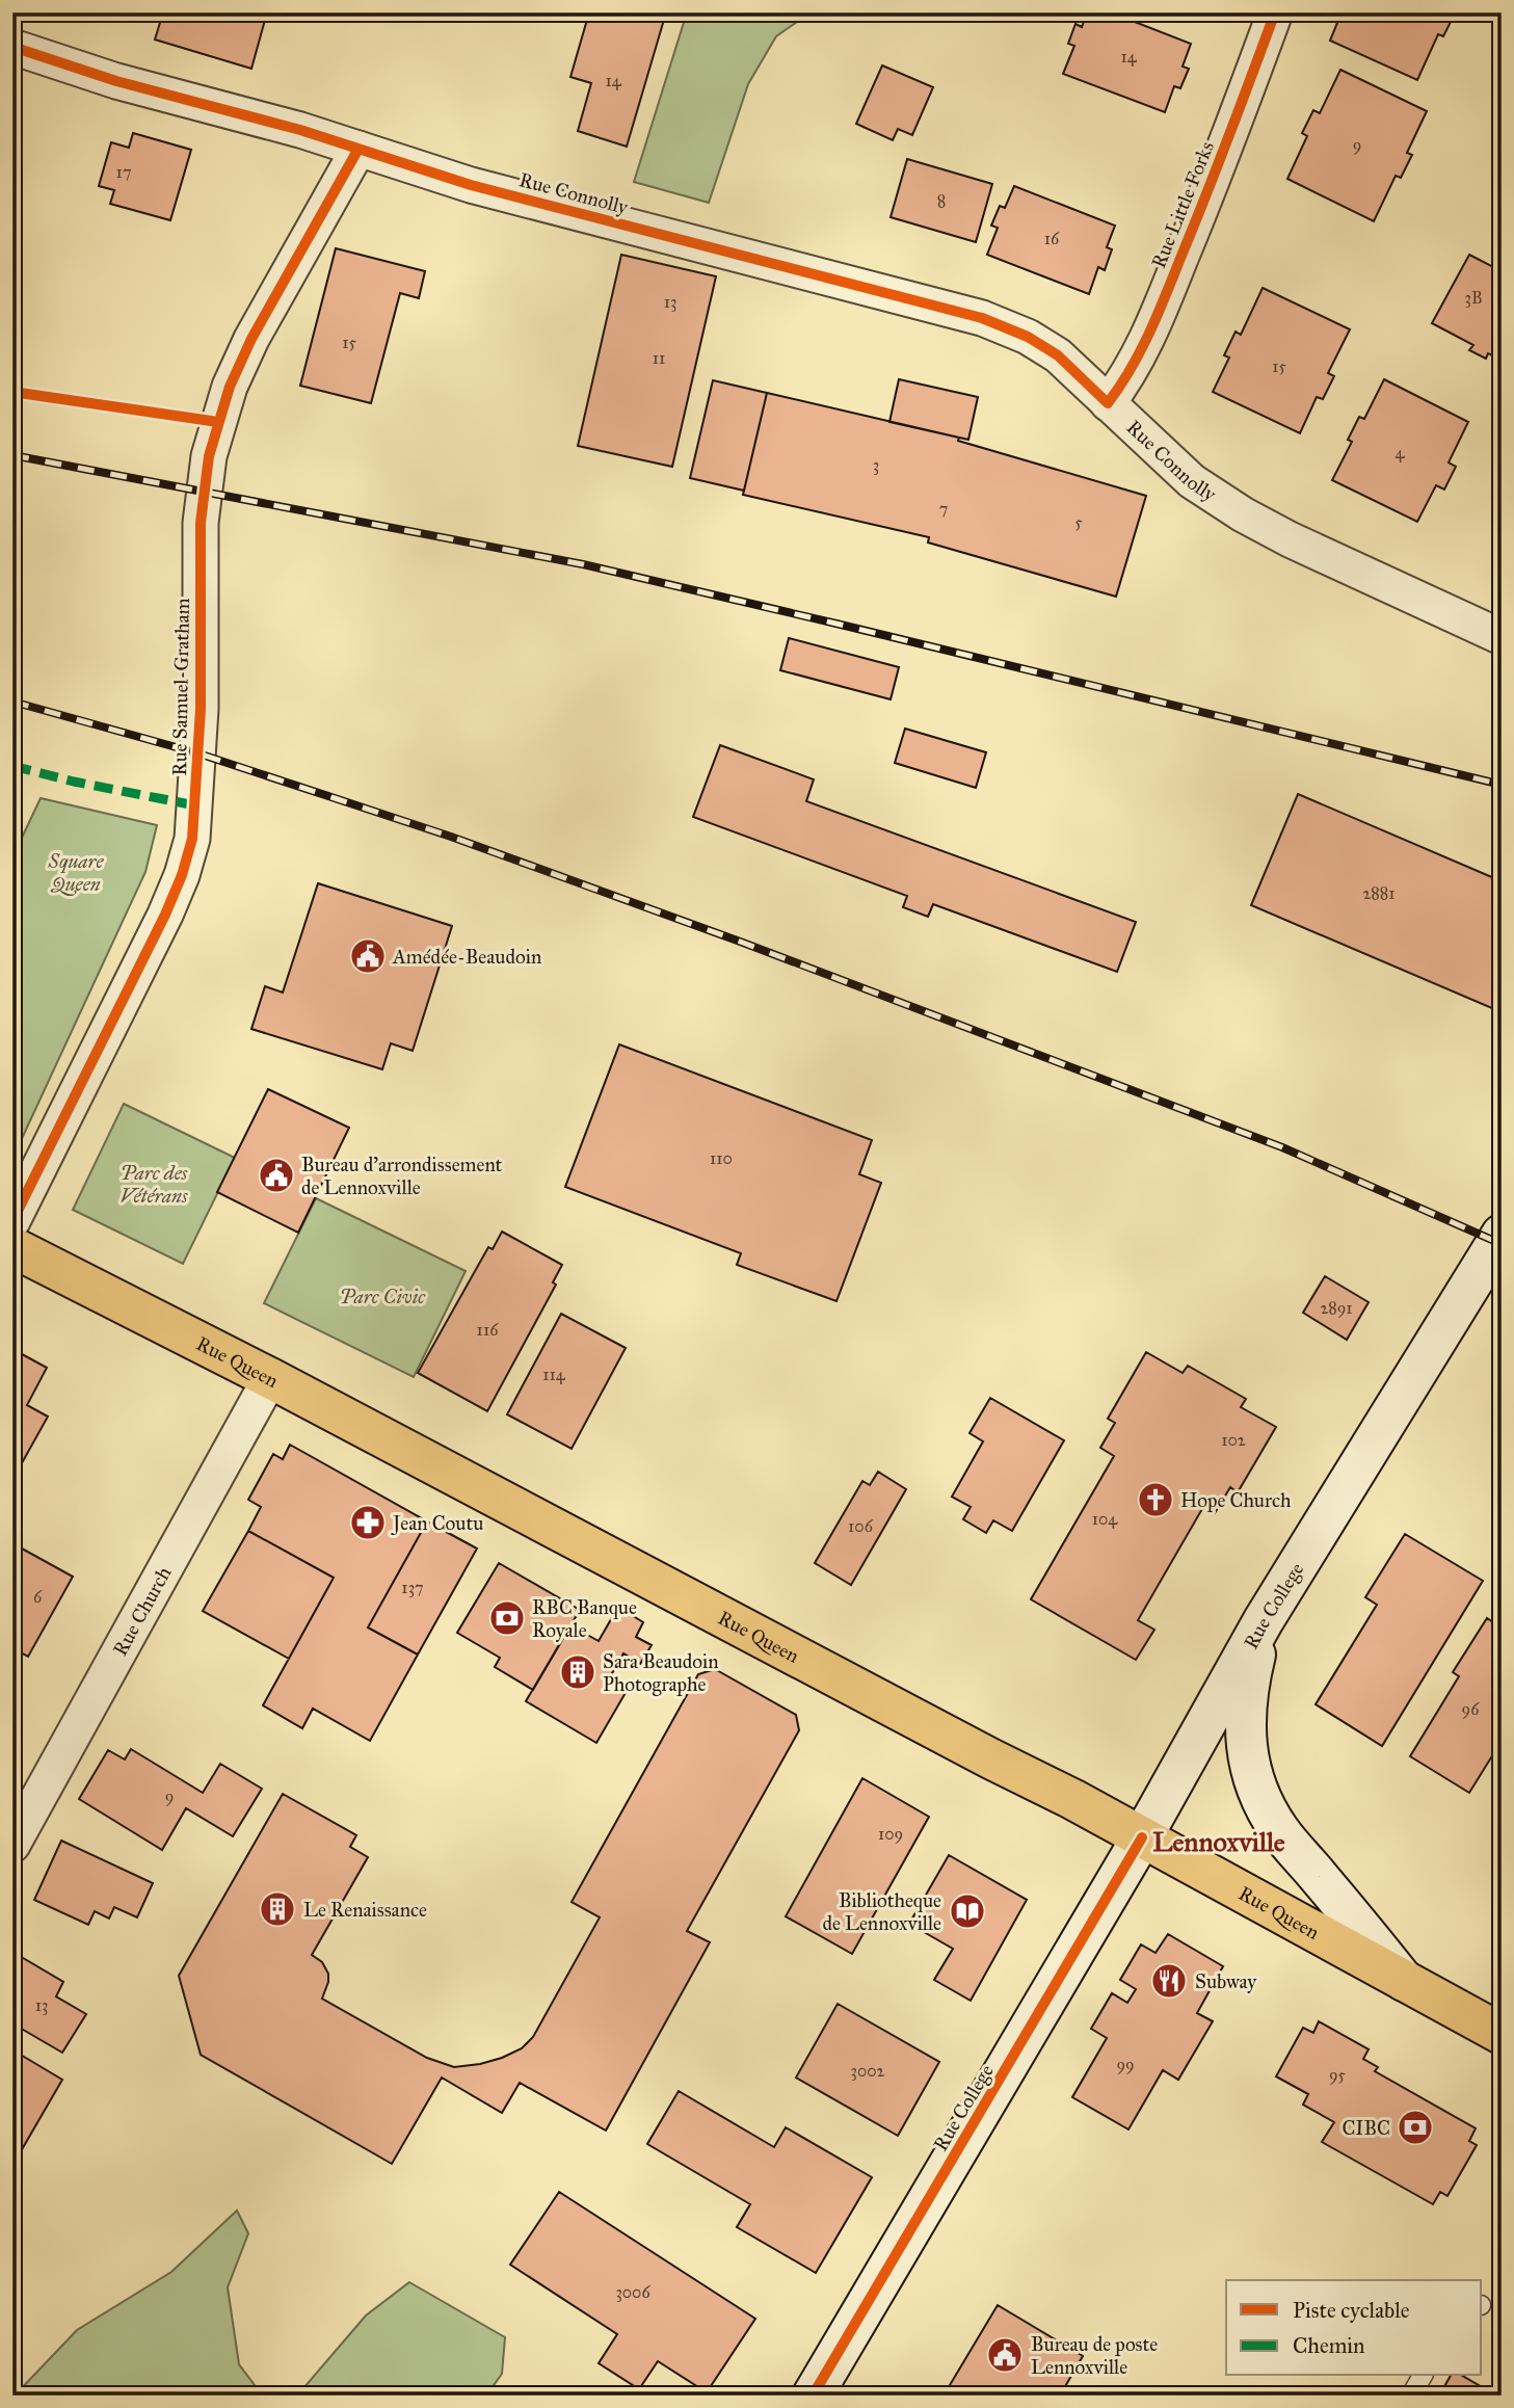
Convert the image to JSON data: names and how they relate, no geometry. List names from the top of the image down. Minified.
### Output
{"streets":{"main road":["Rue Queen","Rue College"],"street":["Rue Connolly","Rue Little Forks","Rue Samuel-Gratham","Rue Church"]},"crossings":[["Rue Connolly","Rue Little Forks"],["Rue Connolly","Rue Samuel-Gratham"],["Rue Queen","Rue College"],["Rue Queen","Rue Church"]],"districts":["Lennoxville"],"parks":["Square Queen","Parc des Vétérans","Parc Civic"],"places":{"public building":["Amédée-Beaudoin","Bureau d'arrondissement de Lennoxville","Bureau de poste Lennoxville"],"church":["Hope Church"],"pharmacy":["Jean Coutu"],"bank":["RBC Banque Royale","CIBC"],"building":["Sara Beaudoin Photographe","Le Renaissance"],"library":["Bibliotheque de Lennoxville"],"restaurant":["Subway"]},"house_numbers":["14","14","9","17","8","16","3B","13","15","11","15","4","3","7","5","2881","110","2891","116","114","102","104","106","137","6","96","9","109","13","99","3002","95","3006"],"legend":["Piste cyclable","Chemin"]}
